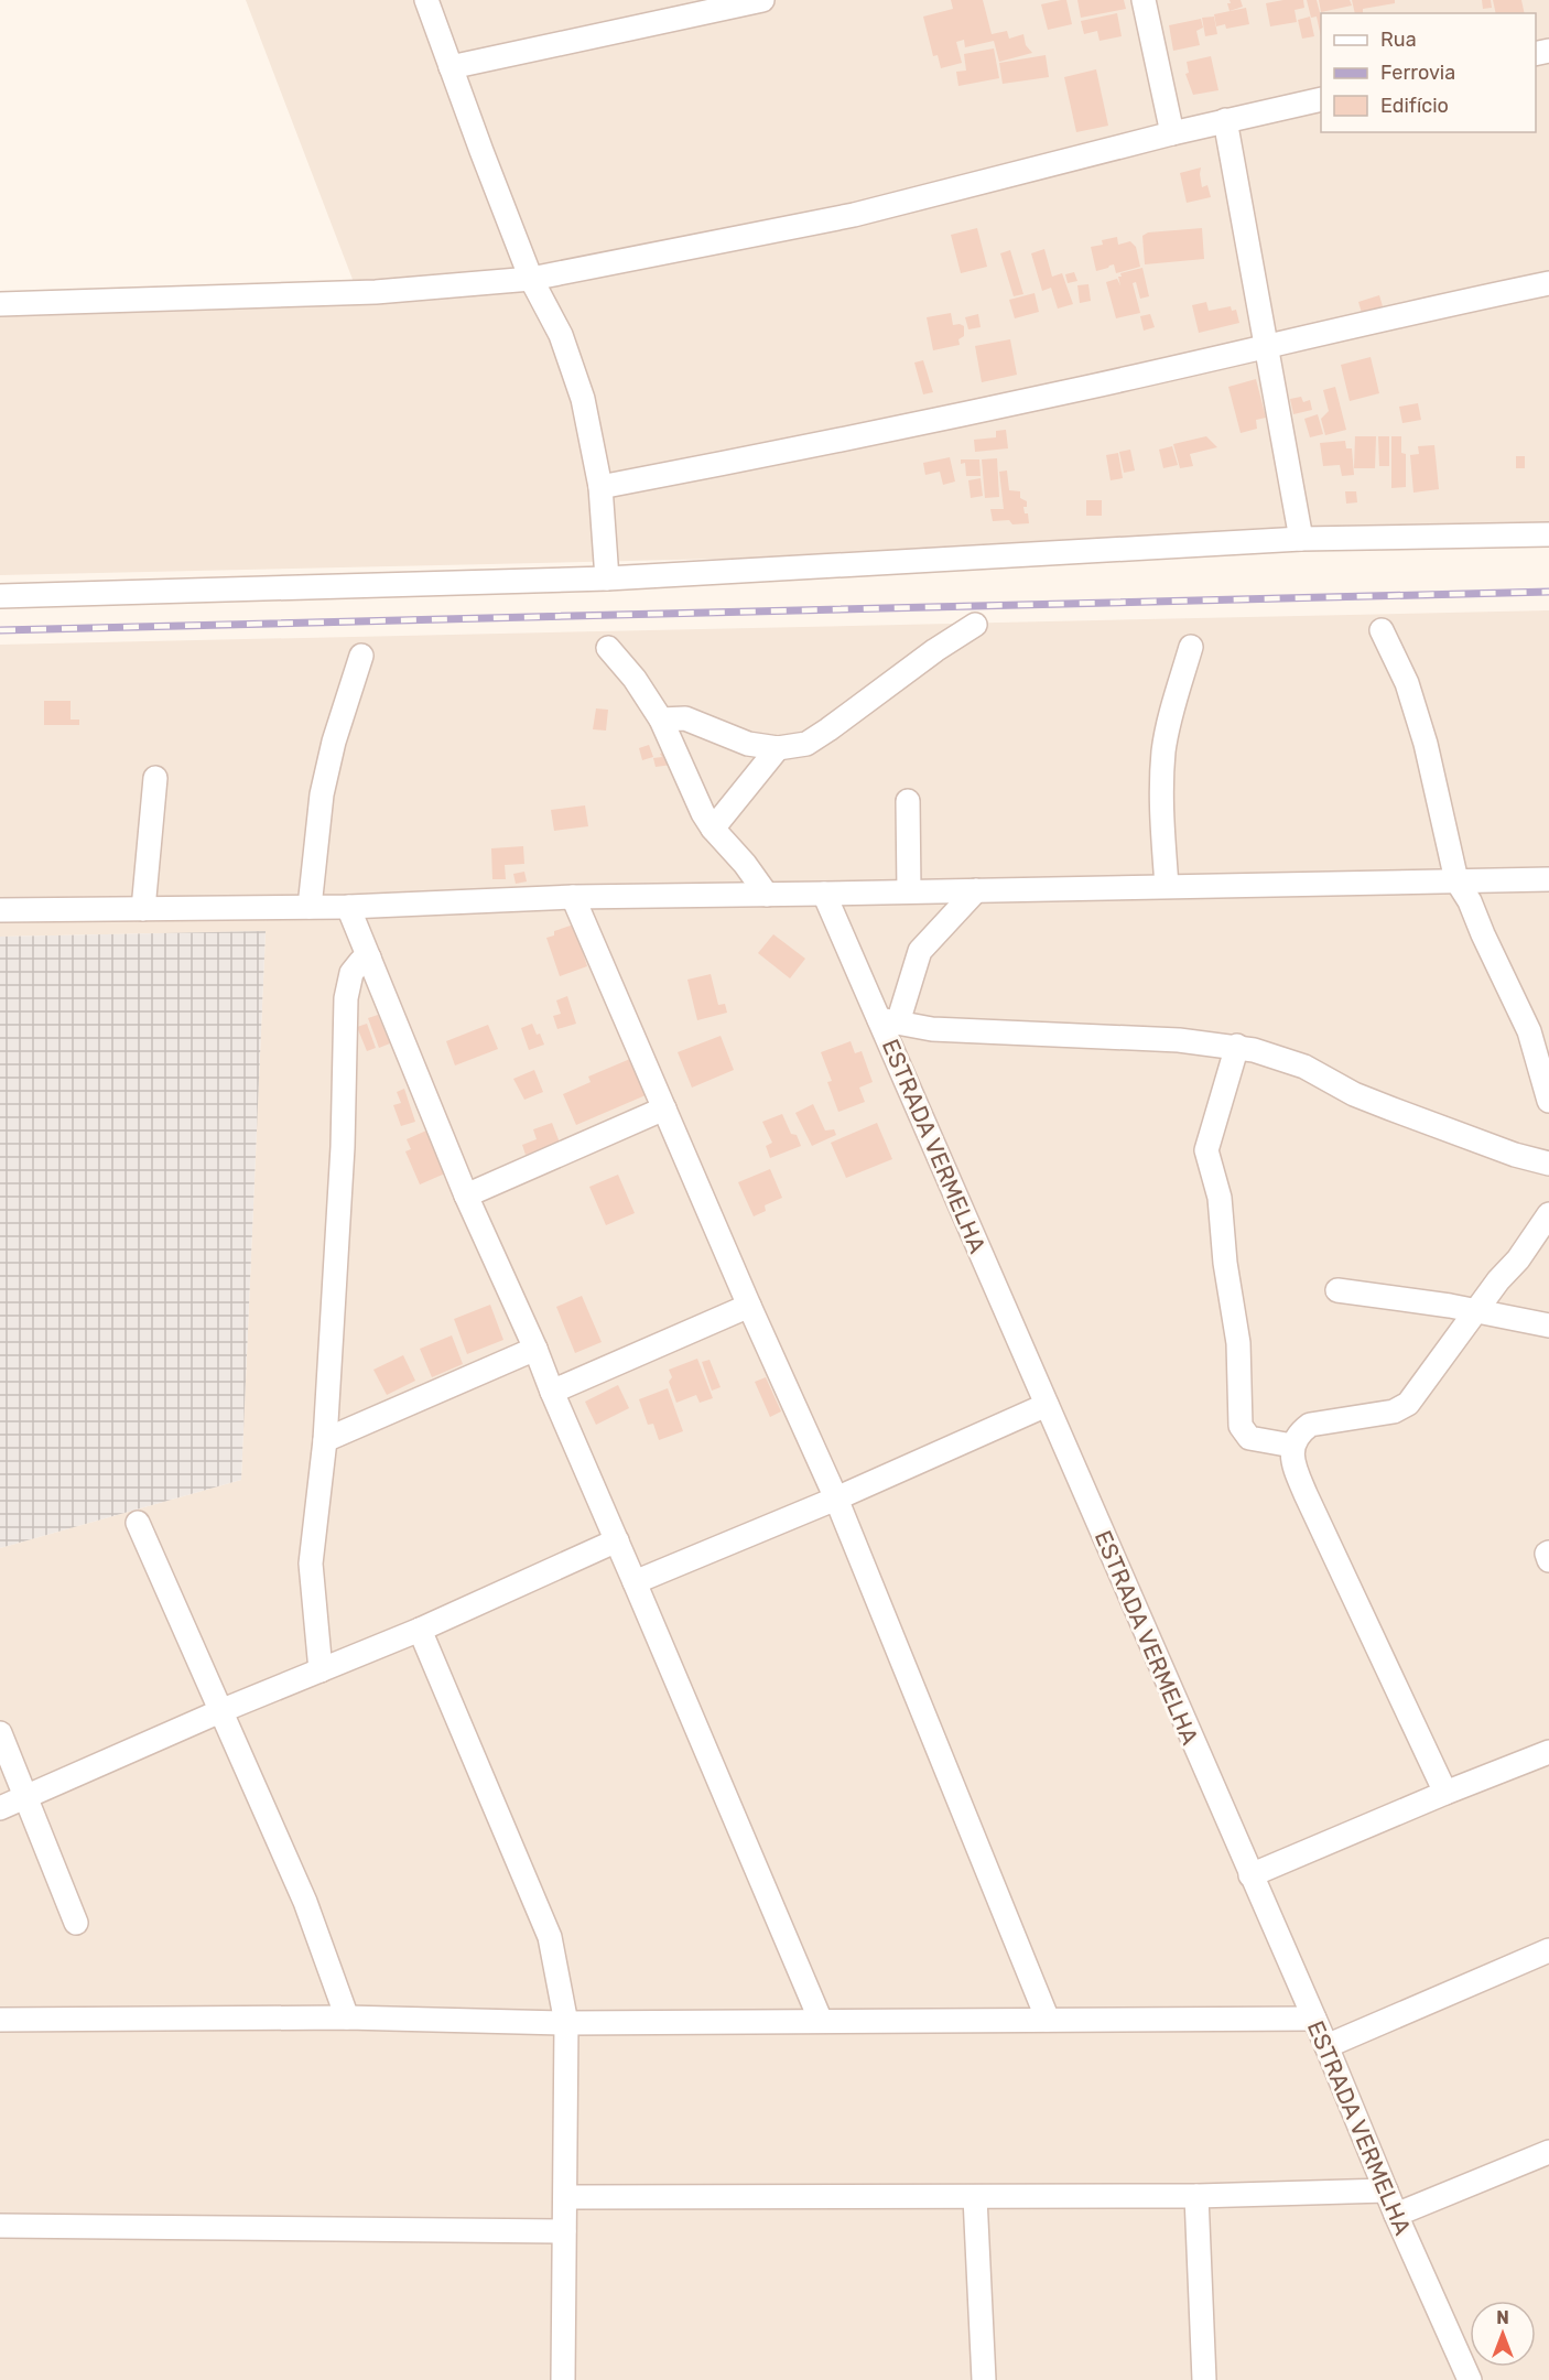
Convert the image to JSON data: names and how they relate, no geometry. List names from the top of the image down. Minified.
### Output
{"streets":{"street":["ESTRADA VERMELHA"]},"legend":["Rua","Ferrovia","Edifício"],"north":"top"}
